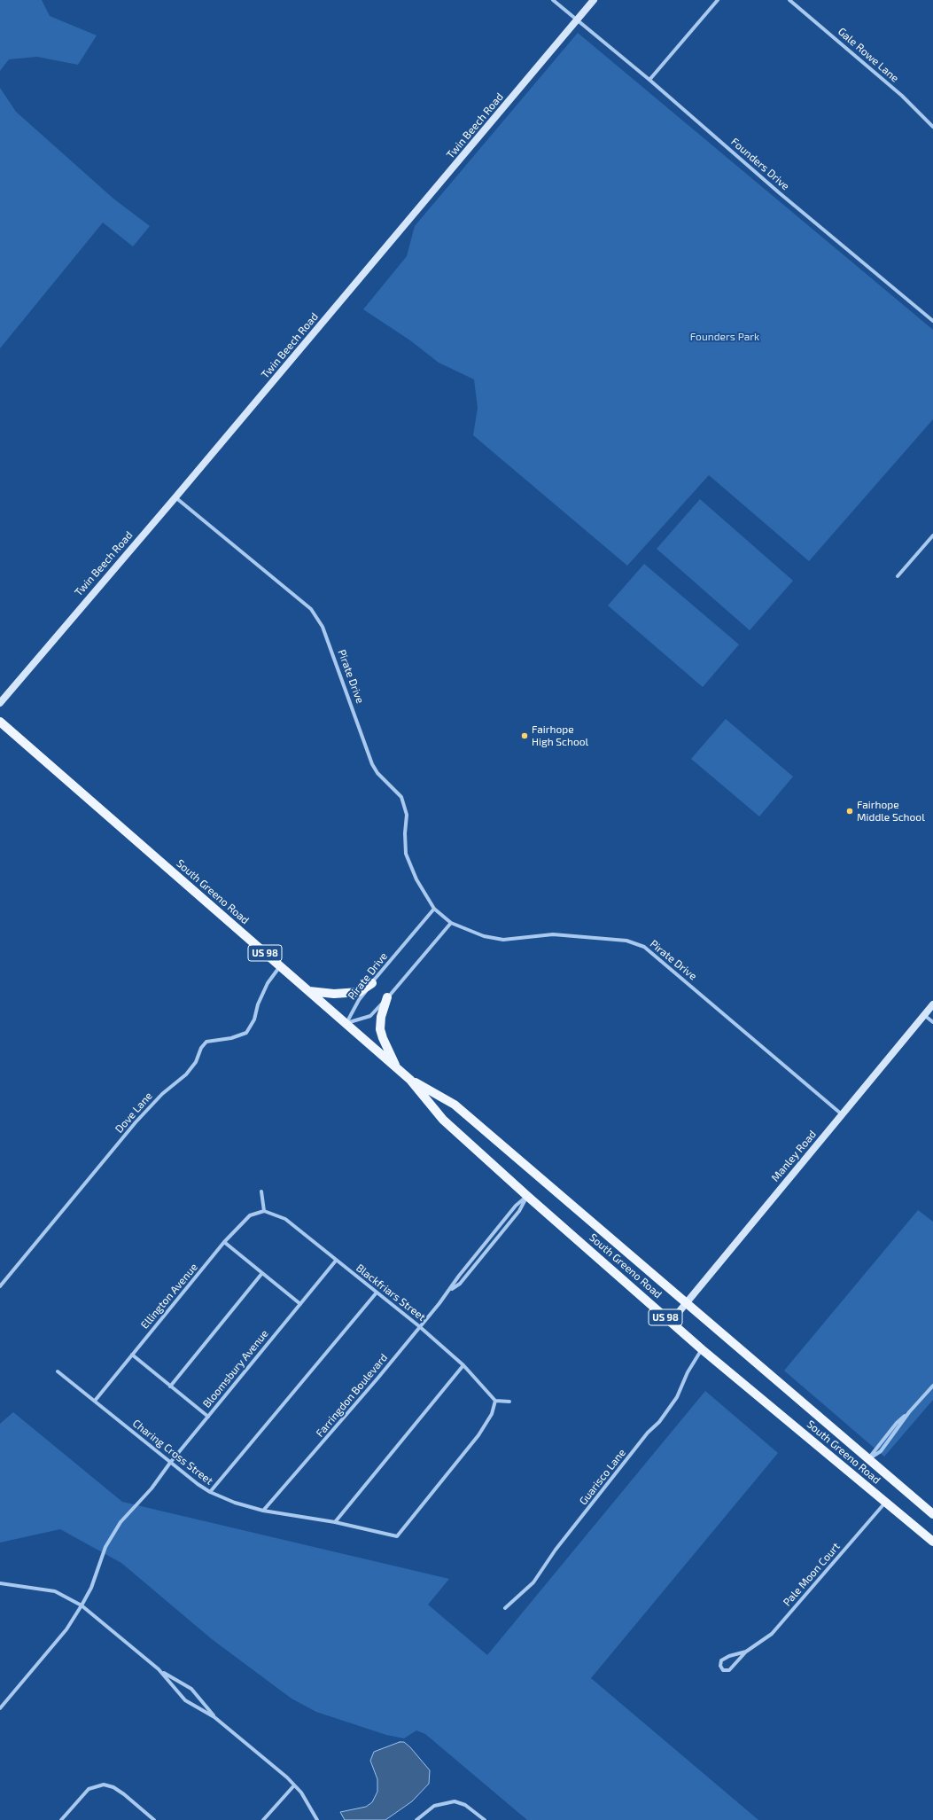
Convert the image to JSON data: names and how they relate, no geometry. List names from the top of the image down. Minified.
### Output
{"streets":{"main road":["South Greeno Road","US 98"],"street":["Gale Rowe Lane","Twin Beech Road","Founders Drive","Pirate Drive","Dove Lane","Manley Road","Blackfriars Street","Ellington Avenue","Bloomsbury Avenue","Farringdon Boulevard","Charing Cross Street","Guarisco Lane","Pale Moon Court"]},"crossings":[["Twin Beech Road","Founders Drive"],["Twin Beech Road","Pirate Drive"],["Pirate Drive","South Greeno Road"],["Pirate Drive","Manley Road"],["South Greeno Road","Dove Lane"],["South Greeno Road","Manley Road"],["South Greeno Road","Farringdon Boulevard"],["South Greeno Road","Guarisco Lane"],["South Greeno Road","Pale Moon Court"],["Blackfriars Street","Ellington Avenue"],["Blackfriars Street","Bloomsbury Avenue"],["Blackfriars Street","Farringdon Boulevard"],["Blackfriars Street","Charing Cross Street"],["Ellington Avenue","Charing Cross Street"],["Bloomsbury Avenue","Charing Cross Street"],["Farringdon Boulevard","Charing Cross Street"]],"parks":["Founders Park"],"places":["Fairhope High School","Fairhope Middle School"]}
